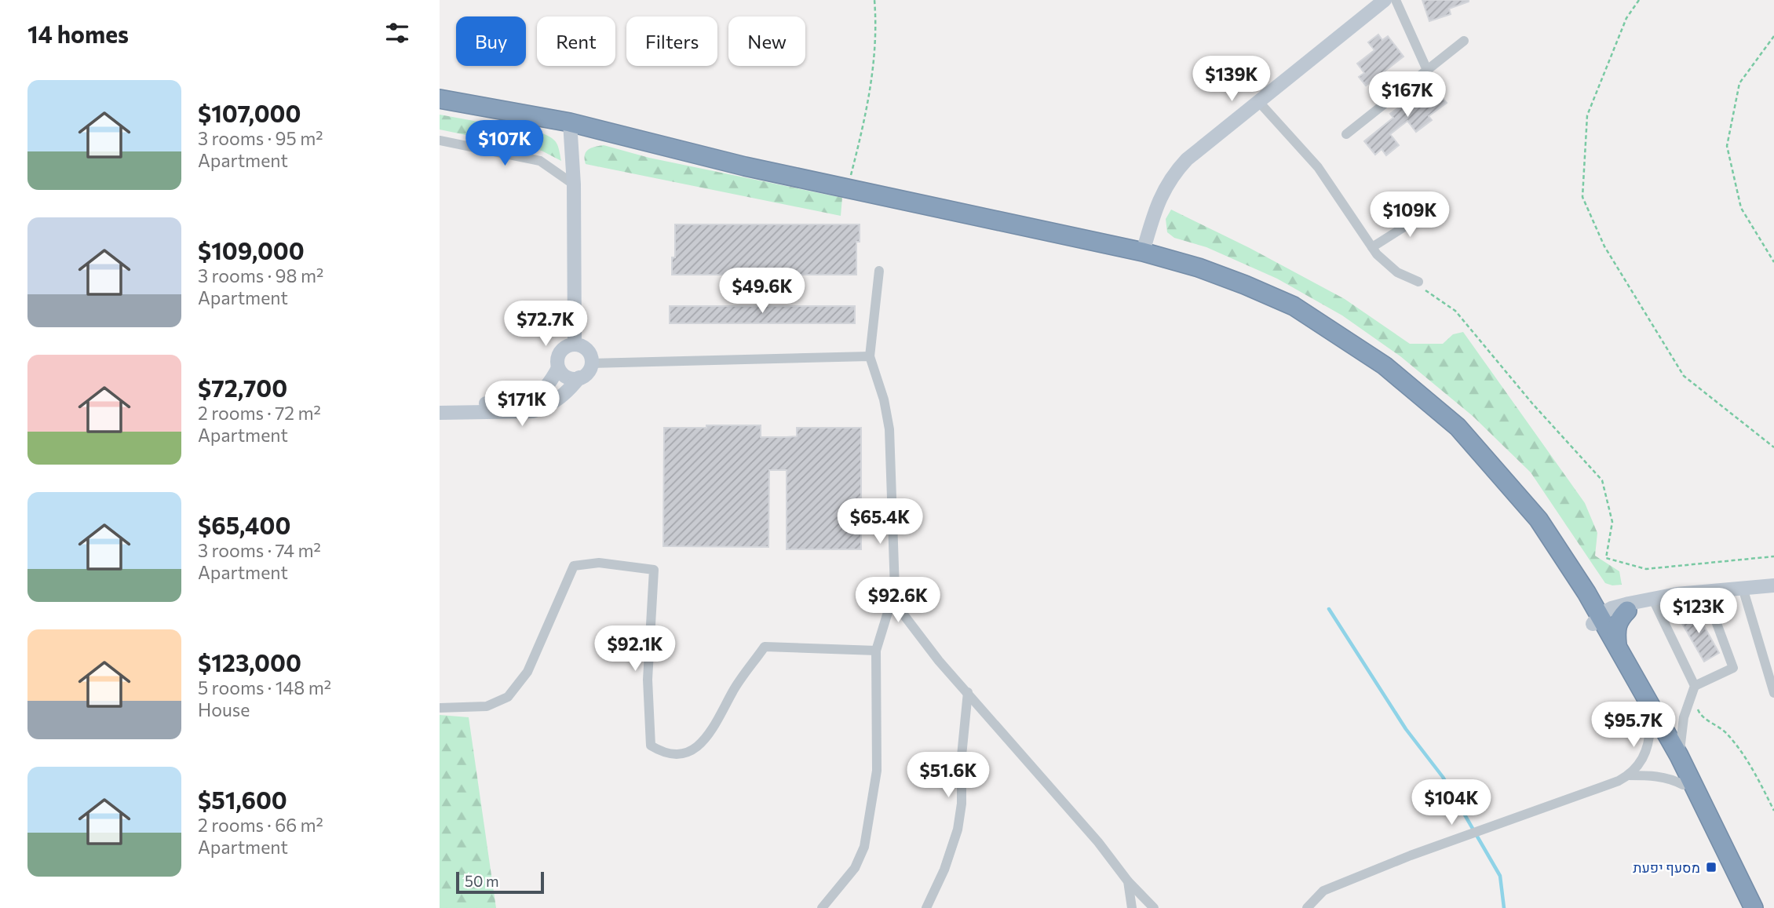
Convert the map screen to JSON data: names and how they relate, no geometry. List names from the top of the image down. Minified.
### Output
{"places":{"transit":["מסעף יפעת"]},"scale_bar":"50 m","page":{"heading":"14 homes","chip":["Buy","Rent","Filters","New"],"price":["$139K","$167K","$107K","$109K","$49.6K","$72.7K","$171K","$65.4K","$92.6K","$123K","$92.1K","$95.7K","$51.6K","$104K"],"list":[{"name":"$107,000","note":"3 rooms · 95 m² · Apartment"},{"name":"$109,000","note":"3 rooms · 98 m² · Apartment"},{"name":"$72,700","note":"2 rooms · 72 m² · Apartment"},{"name":"$65,400","note":"3 rooms · 74 m² · Apartment"},{"name":"$123,000","note":"5 rooms · 148 m² · House"},{"name":"$51,600","note":"2 rooms · 66 m² · Apartment"}],"scale":"50 m"}}
